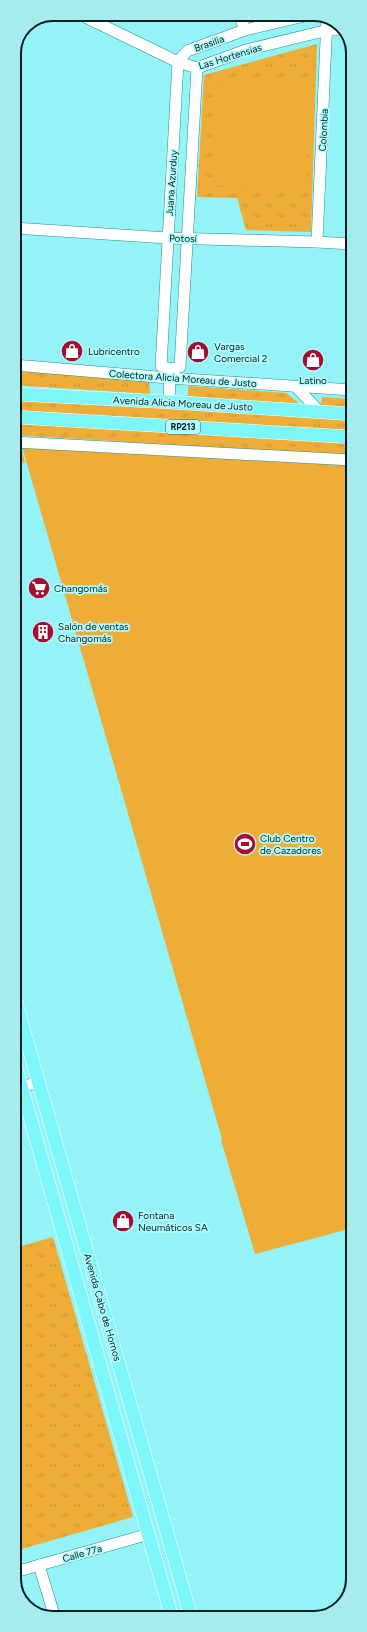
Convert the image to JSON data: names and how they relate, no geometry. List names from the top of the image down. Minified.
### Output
{"streets":{"main road":["Avenida Alicia Moreau de Justo","RP213","Avenida Cabo de Hornos"],"street":["Brasilia","Las Hortensias","Colombia","Juana Azurduy","Potosí","Colectora Alicia Moreau de Justo","Calle 77a"]},"crossings":[["Brasilia","Las Hortensias"],["Brasilia","Juana Azurduy"],["Las Hortensias","Colombia"],["Las Hortensias","Juana Azurduy"],["Colombia","Potosí"],["Juana Azurduy","Potosí"],["Juana Azurduy","Colectora Alicia Moreau de Justo"],["Avenida Cabo de Hornos","Calle 77a"]],"places":{"shop":["Lubricentro","Vargas Comercial 2","Latino","Fontana Neumáticos SA"],"supermarket":["Changomás"],"building":["Salón de ventas Changomás"],"sports":["Club Centro de Cazadores"]}}
